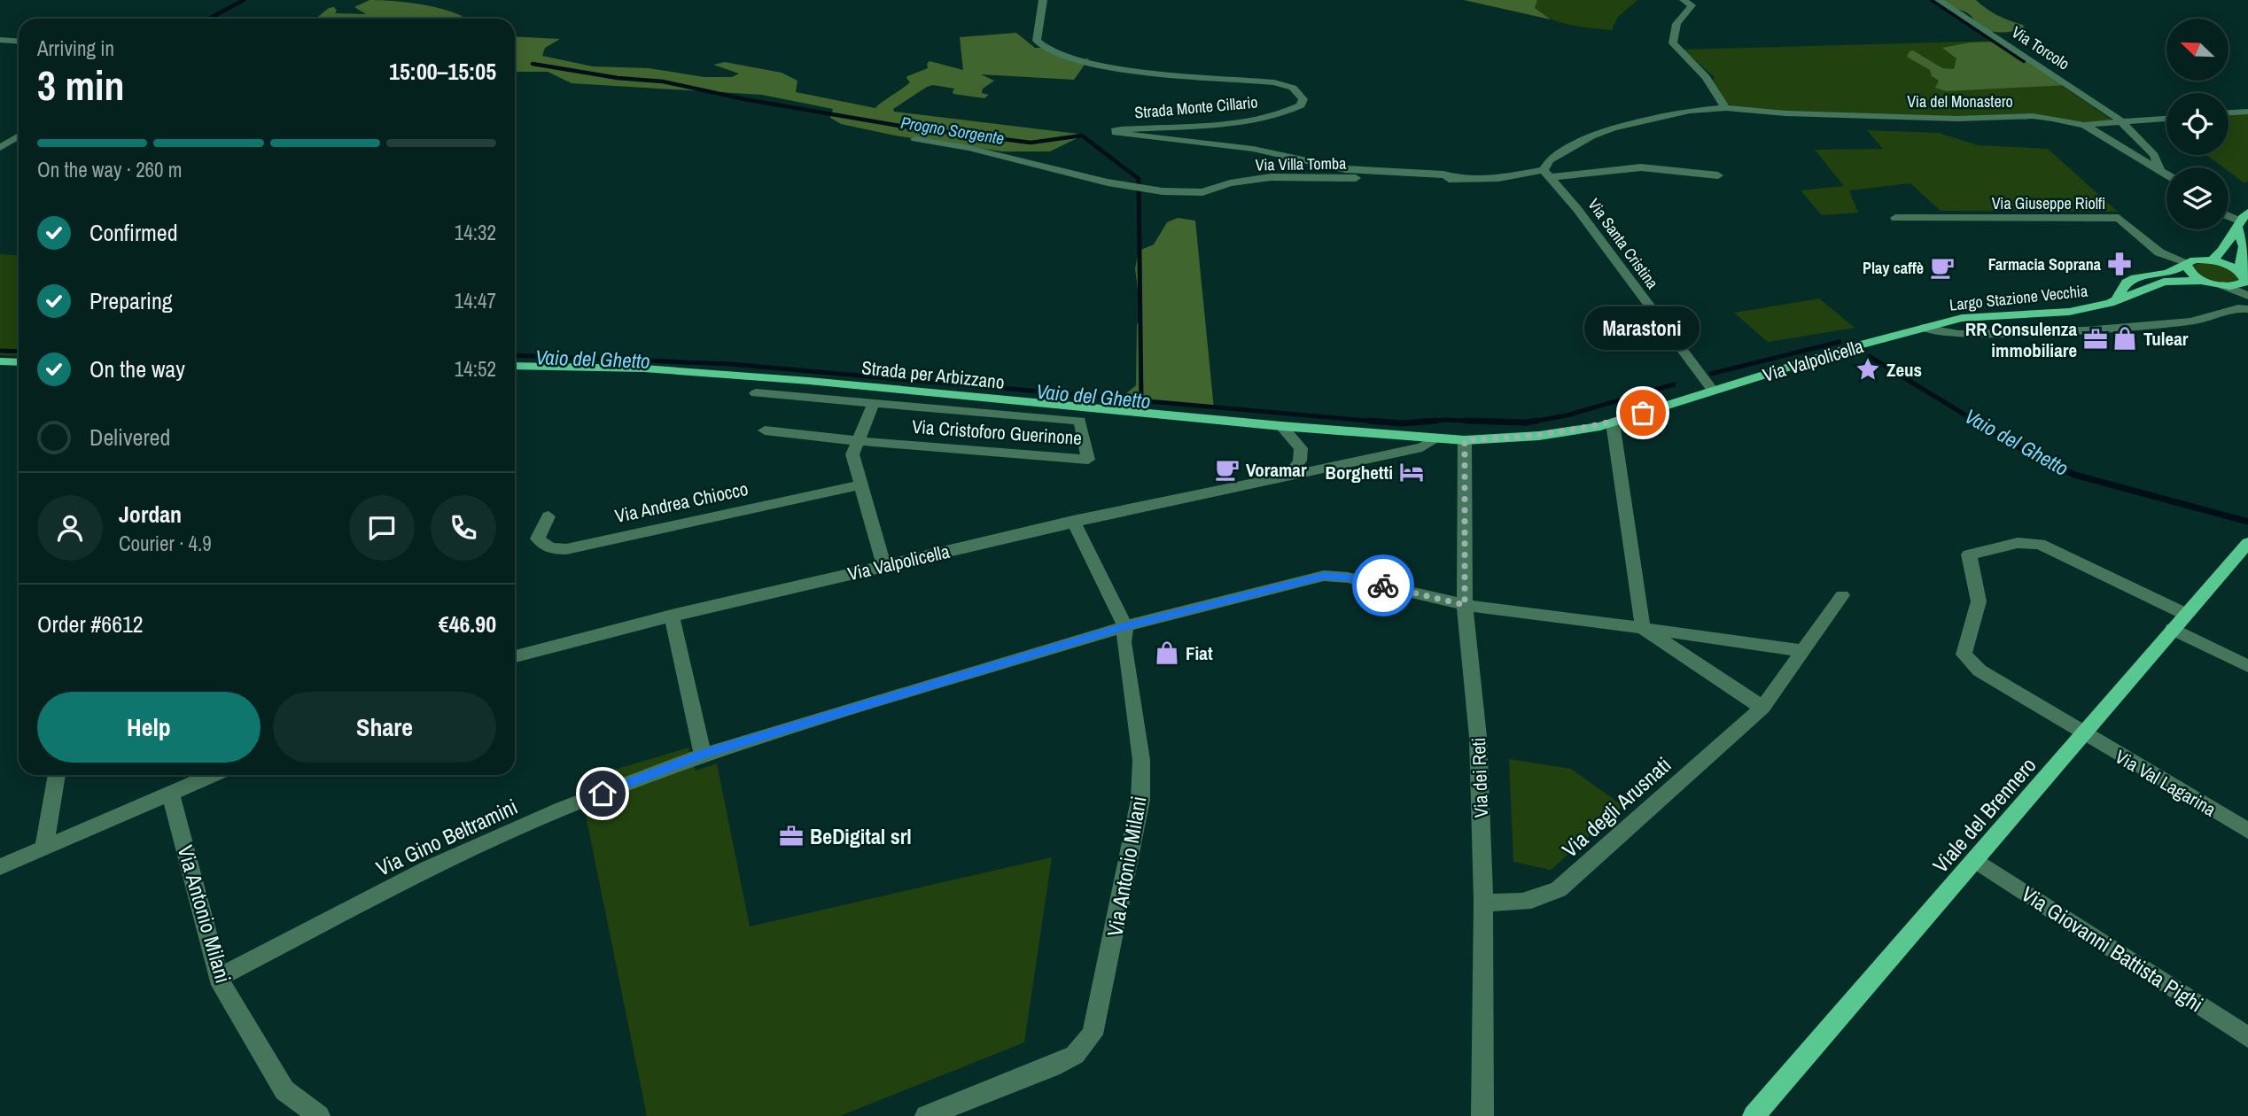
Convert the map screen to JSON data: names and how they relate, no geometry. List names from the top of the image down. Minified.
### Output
{"streets":{"main road":["Largo Stazione Vecchia","Via Valpolicella","Strada per Arbizzano","Viale del Brennero"],"street":["Via Torcolo","Via del Monastero","Strada Monte Cillario","Via Villa Tomba","Via Giuseppe Riolfi","Via Santa Cristina","Via Cristoforo Guerinone","Via Andrea Chiocco","Via dei Reti","Via Val Lagarina","Via degli Arusnati","Via Gino Beltramini","Via Antonio Milani","Via Giovanni Battista Pighi"]},"crossings":[["Via Torcolo","Via del Monastero"],["Via del Monastero","Via Villa Tomba"],["Via del Monastero","Via Santa Cristina"],["Strada Monte Cillario","Via Villa Tomba"],["Via Villa Tomba","Via Santa Cristina"],["Via Giuseppe Riolfi","Largo Stazione Vecchia"],["Via Santa Cristina","Via Valpolicella"],["Largo Stazione Vecchia","Via Valpolicella"],["Via Valpolicella","Strada per Arbizzano"],["Via Valpolicella","Via dei Reti"],["Via Valpolicella","Via Antonio Milani"],["Strada per Arbizzano","Via dei Reti"],["Via dei Reti","Via degli Arusnati"],["Via dei Reti","Via Gino Beltramini"],["Via Val Lagarina","Viale del Brennero"],["Viale del Brennero","Via Giovanni Battista Pighi"],["Via Gino Beltramini","Via Antonio Milani"]],"water":["Progno Sorgente","Vaio del Ghetto"],"places":{"pharmacy":["Farmacia Soprana"],"cafe":["Play caffè","Voramar"],"shop":["Tulear","Fiat"],"office":["RR Consulenza immobiliare","BeDigital srl"],"place":["Zeus"],"other":["Marastoni"],"hotel":["Borghetti"]},"north":"top left","page":{"heading":["3 min","Arriving in","15:00–15:05"],"panel":["Jordan","Courier · 4.9","Order #6612","€46.90"],"bar":"On the way · 260 m","list":[["Confirmed","14:32"],["Preparing","14:47"],["On the way","14:52"],"Delivered"],"bubble":"Marastoni","buttons":["Help","Share"]}}
